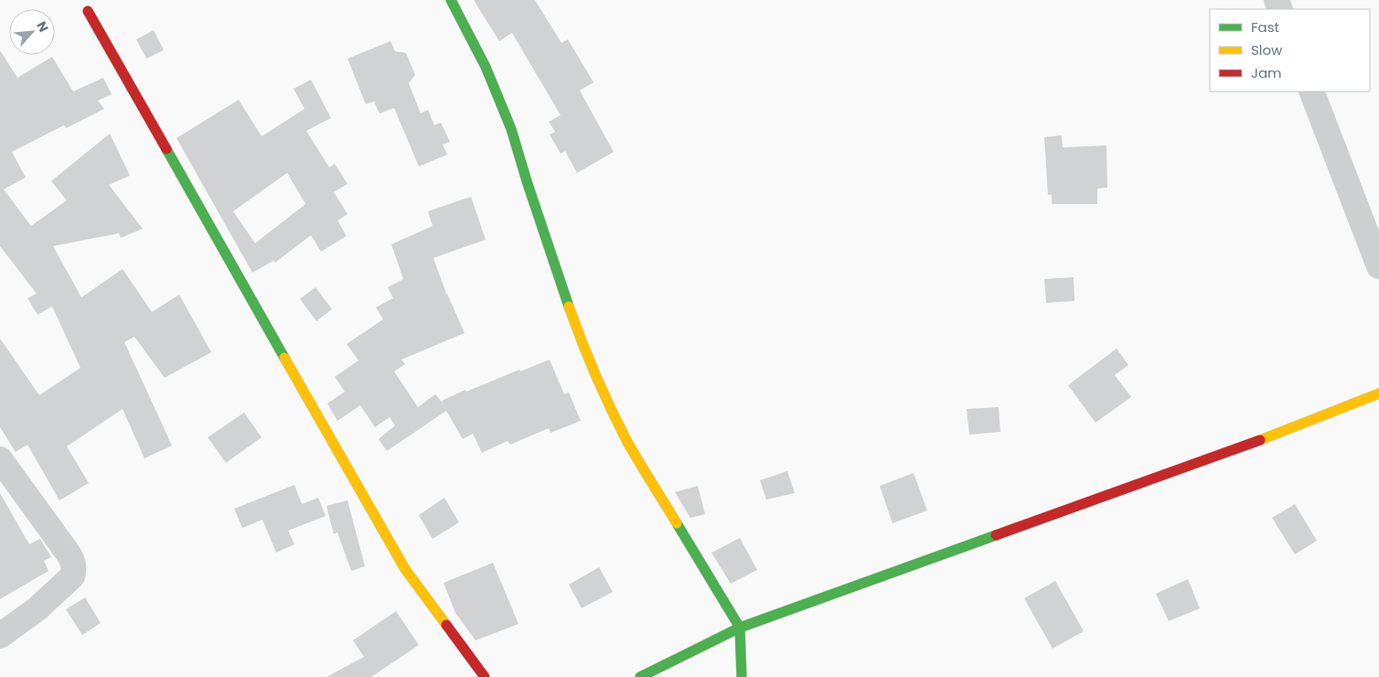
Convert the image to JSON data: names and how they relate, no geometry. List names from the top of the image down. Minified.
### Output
{"legend":["Fast","Slow","Jam"],"north":"top right"}
